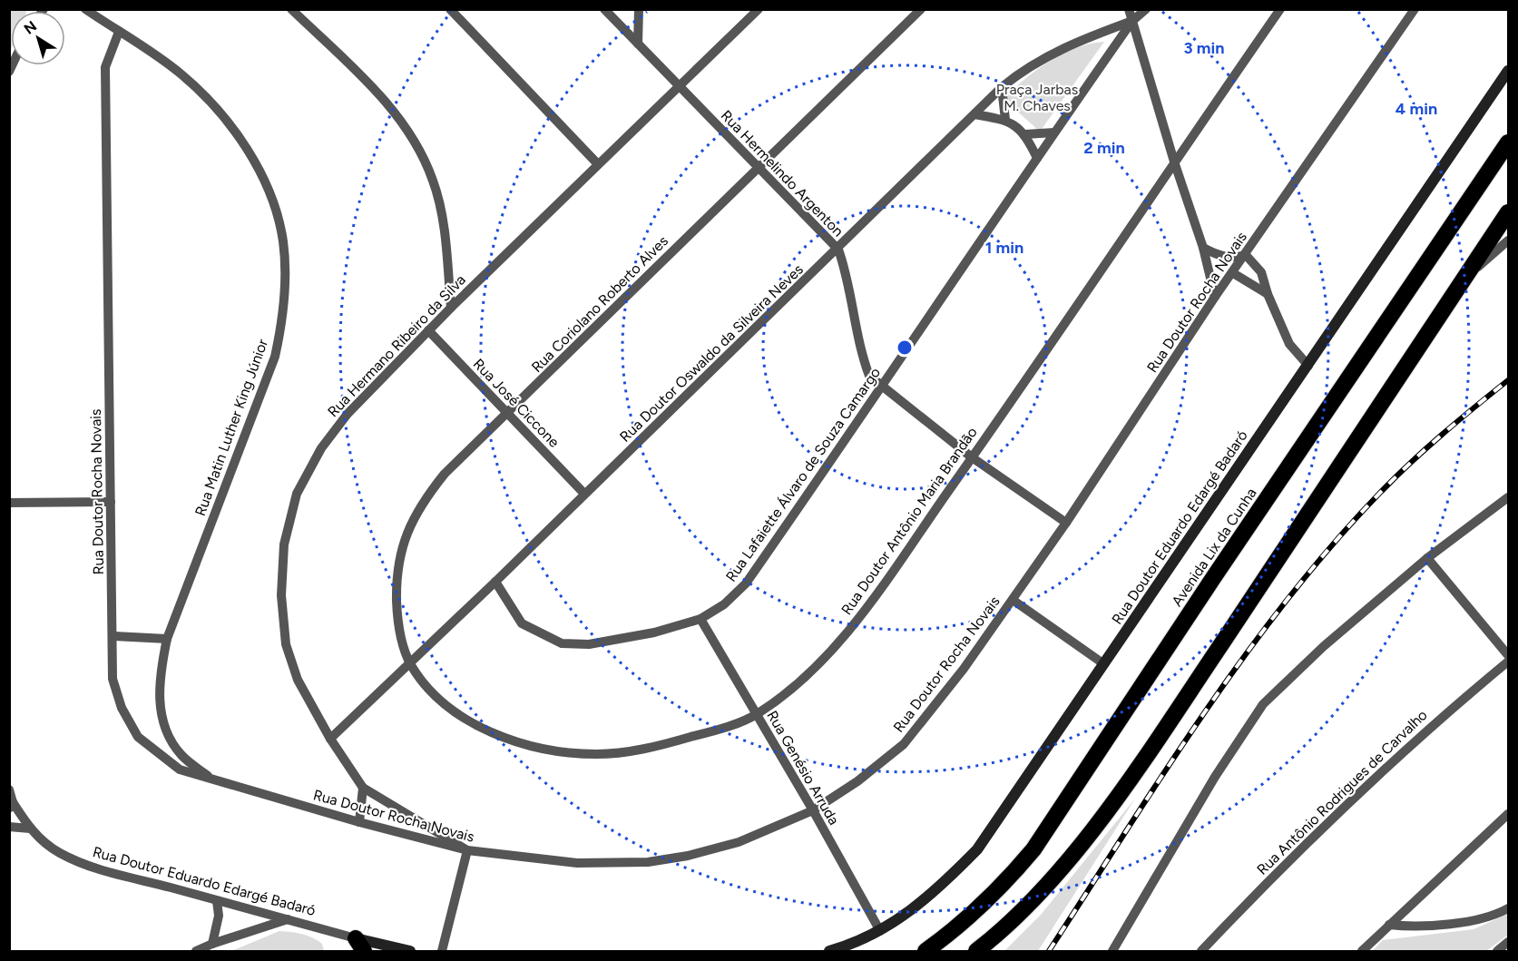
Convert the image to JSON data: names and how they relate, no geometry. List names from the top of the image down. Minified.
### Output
{"streets":{"highway":["Avenida Lix da Cunha"],"street":["Rua Hermelindo Argenton","Rua Doutor Rocha Novais","Rua Coriolano Roberto Alves","Rua Hermano Ribeiro da Silva","Rua Doutor Oswaldo da Silveira Neves","Rua José Ciccone","Rua Matin Luther King Júnior","Rua Lafaiette Álvaro de Souza Camargo","Rua Doutor Antônio Maria Brandão","Rua Doutor Eduardo Edargé Badaró","Rua Genésio Arruda","Rua Antônio Rodrigues de Carvalho"]},"crossings":[["Rua Hermelindo Argenton","Rua Doutor Rocha Novais"],["Rua Hermelindo Argenton","Rua Coriolano Roberto Alves"],["Rua Hermelindo Argenton","Rua Hermano Ribeiro da Silva"],["Rua Hermelindo Argenton","Rua Doutor Oswaldo da Silveira Neves"],["Rua Hermelindo Argenton","Rua Lafaiette Álvaro de Souza Camargo"],["Rua Hermelindo Argenton","Rua Doutor Antônio Maria Brandão"],["Rua Doutor Rocha Novais","Rua Hermano Ribeiro da Silva"],["Rua Doutor Rocha Novais","Rua Matin Luther King Júnior"],["Rua Doutor Rocha Novais","Rua Genésio Arruda"],["Rua Coriolano Roberto Alves","Rua Doutor Oswaldo da Silveira Neves"],["Rua Coriolano Roberto Alves","Rua José Ciccone"],["Rua Coriolano Roberto Alves","Rua Doutor Antônio Maria Brandão"],["Rua Hermano Ribeiro da Silva","Rua Doutor Oswaldo da Silveira Neves"],["Rua Hermano Ribeiro da Silva","Rua José Ciccone"],["Rua Doutor Oswaldo da Silveira Neves","Rua José Ciccone"],["Rua Doutor Oswaldo da Silveira Neves","Rua Lafaiette Álvaro de Souza Camargo"],["Rua Doutor Oswaldo da Silveira Neves","Rua Doutor Antônio Maria Brandão"],["Rua Lafaiette Álvaro de Souza Camargo","Rua Genésio Arruda"],["Rua Doutor Antônio Maria Brandão","Rua Genésio Arruda"],["Rua Doutor Eduardo Edargé Badaró","Rua Genésio Arruda"]],"parks":["Praça Jarbas M. Chaves"],"north":"top left","rings":["3 min","4 min","2 min","1 min"]}
